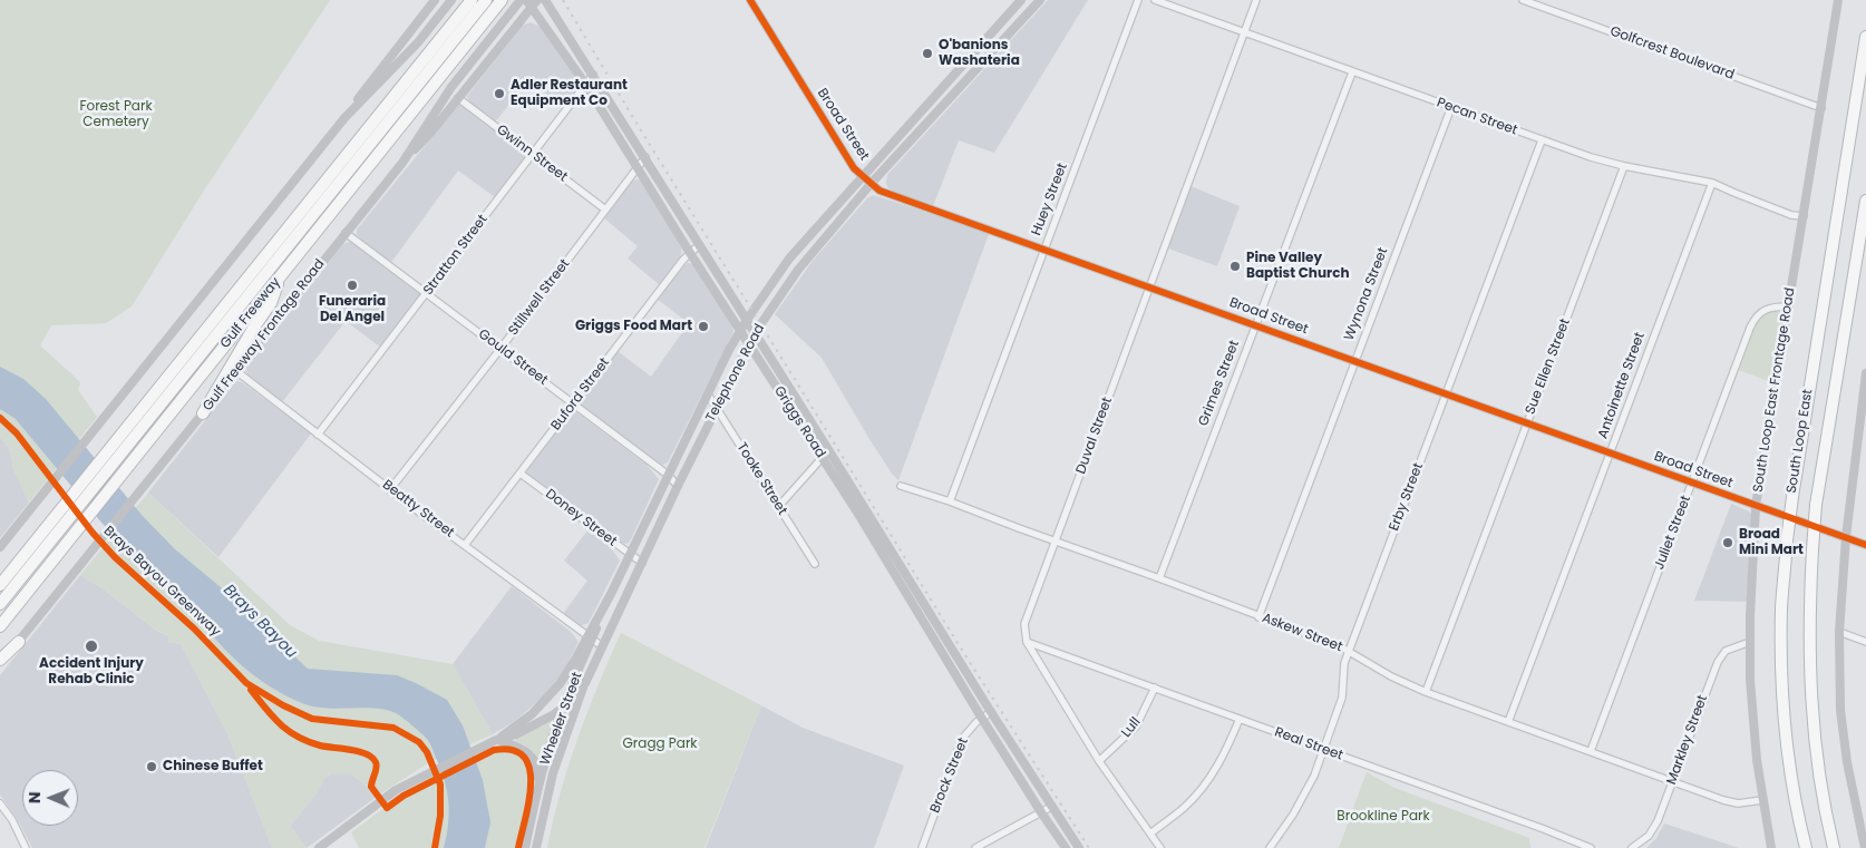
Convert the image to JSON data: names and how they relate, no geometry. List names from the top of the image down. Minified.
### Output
{"streets":{"highway":["Gulf Freeway","South Loop East"],"main road":["Broad Street","Gulf Freeway Frontage Road","Telephone Road","South Loop East Frontage Road","Griggs Road","Wheeler Street"],"street":["Golfcrest Boulevard","Pecan Street","Gwinn Street","Huey Street","Stratton Street","Wynona Street","Stillwell Street","Gould Street","Sue Ellen Street","Grimes Street","Antoinette Street","Buford Street","Duval Street","Tooke Street","Erby Street","Beatty Street","Doney Street","Juliet Street","Askew Street","Lull","Markley Street","Real Street","Brock Street"],"cycle path":["Brays Bayou Greenway"]},"crossings":[["Golfcrest Boulevard","South Loop East Frontage Road"],["Pecan Street","Wynona Street"],["Pecan Street","Sue Ellen Street"],["Pecan Street","Grimes Street"],["Pecan Street","Antoinette Street"],["Pecan Street","South Loop East Frontage Road"],["Pecan Street","Duval Street"],["Pecan Street","Erby Street"],["Broad Street","Huey Street"],["Broad Street","Wynona Street"],["Broad Street","Sue Ellen Street"],["Broad Street","Telephone Road"],["Broad Street","Grimes Street"],["Broad Street","Antoinette Street"],["Broad Street","South Loop East Frontage Road"],["Broad Street","Duval Street"],["Broad Street","Erby Street"],["Broad Street","Juliet Street"],["Gwinn Street","Stratton Street"],["Gwinn Street","Stillwell Street"],["Huey Street","Askew Street"],["Stratton Street","Gould Street"],["Stratton Street","Griggs Road"],["Stratton Street","Beatty Street"],["Wynona Street","Askew Street"],["Stillwell Street","Gould Street"],["Stillwell Street","Griggs Road"],["Stillwell Street","Beatty Street"],["Gulf Freeway Frontage Road","Gould Street"],["Gulf Freeway Frontage Road","Griggs Road"],["Gulf Freeway Frontage Road","Beatty Street"],["Gould Street","Telephone Road"],["Gould Street","Buford Street"],["Sue Ellen Street","Askew Street"],["Telephone Road","Griggs Road"],["Telephone Road","Tooke Street"],["Telephone Road","Beatty Street"],["Telephone Road","Doney Street"],["Telephone Road","Wheeler Street"],["Grimes Street","Askew Street"],["Antoinette Street","Askew Street"],["South Loop East Frontage Road","Juliet Street"],["South Loop East Frontage Road","Askew Street"],["South Loop East Frontage Road","Markley Street"],["Buford Street","Griggs Road"],["Buford Street","Beatty Street"],["Buford Street","Doney Street"],["Griggs Road","Brock Street"],["Duval Street","Askew Street"],["Duval Street","Real Street"],["Erby Street","Askew Street"],["Erby Street","Real Street"],["Beatty Street","Wheeler Street"],["Juliet Street","Askew Street"],["Askew Street","Markley Street"],["Lull","Real Street"]],"water":["Brays Bayou"],"parks":["Forest Park Cemetery","Gragg Park","Brookline Park"],"places":["O'banions Washateria","Adler Restaurant Equipment Co","Pine Valley Baptist Church","Funeraria Del Angel","Griggs Food Mart","Broad Mini Mart","Accident Injury Rehab Clinic","Chinese Buffet"],"north":"left"}
